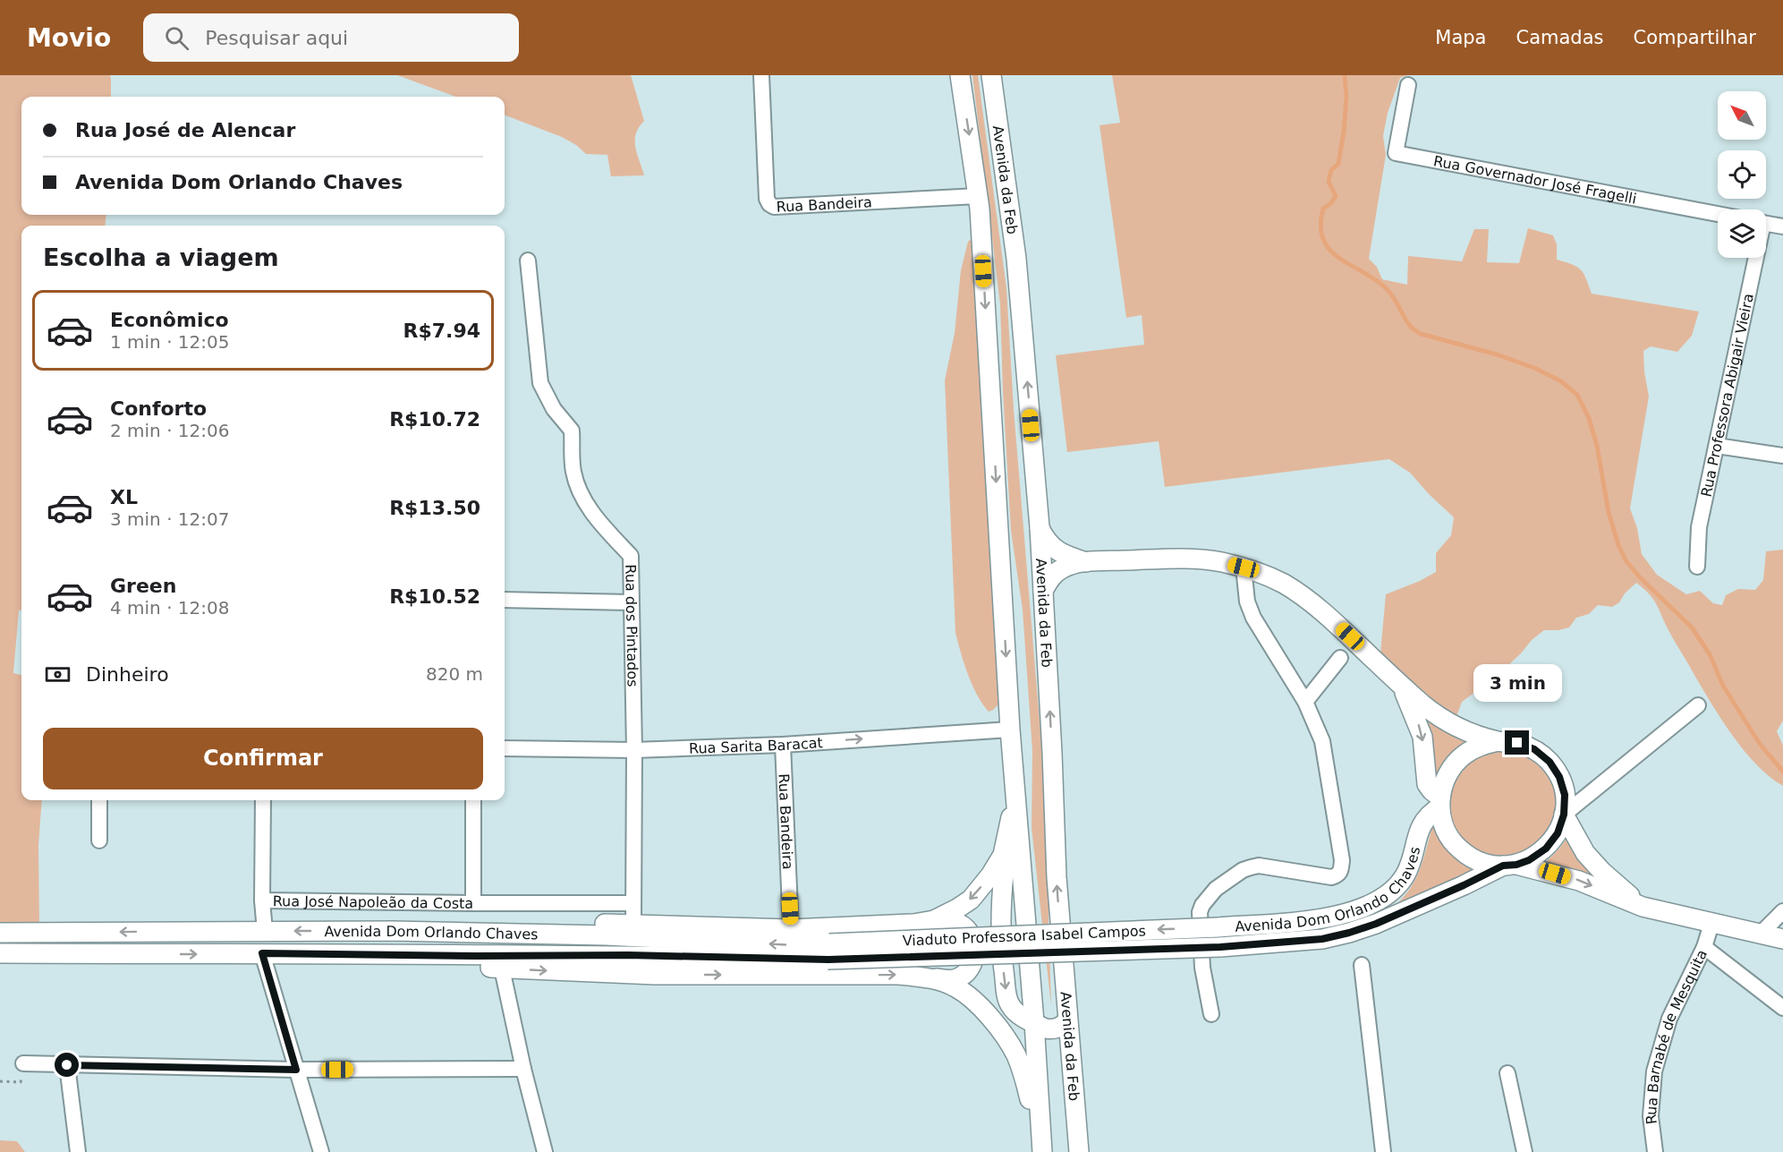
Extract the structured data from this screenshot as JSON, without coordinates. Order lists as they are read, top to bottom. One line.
{"streets":{"main road":["Avenida da Feb","Avenida Dom Orlando Chaves","Viaduto Professora Isabel Campos"],"street":["Rua Governador José Fragelli","Rua Bandeira","Rua Professora Abigair Vieira","Rua dos Pintados","Rua Sarita Baracat","Rua José Napoleão da Costa","Rua Barnabé de Mesquita"]},"crossings":[["Avenida da Feb","Rua Bandeira"],["Avenida da Feb","Rua Sarita Baracat"],["Rua Bandeira","Rua Sarita Baracat"],["Rua dos Pintados","Rua Sarita Baracat"],["Avenida Dom Orlando Chaves","Viaduto Professora Isabel Campos"],["Avenida Dom Orlando Chaves","Rua Barnabé de Mesquita"]],"one_way":["Rua Sarita Baracat"],"north":"top left","page":{"header":"Movio","search":"Pesquisar aqui","nav":["Mapa","Camadas","Compartilhar"],"banner":["Rua José de Alencar","Avenida Dom Orlando Chaves"],"heading":"Escolha a viagem","list":[{"name":"Econômico","note":"1 min · 12:05","value":"R$7.94"},{"name":"Conforto","note":"2 min · 12:06","value":"R$10.72"},{"name":"XL","note":"3 min · 12:07","value":"R$13.50"},{"name":"Green","note":"4 min · 12:08","value":"R$10.52"}],"pay":["Dinheiro","820 m"],"bubble":"3 min","buttons":"Confirmar"}}
